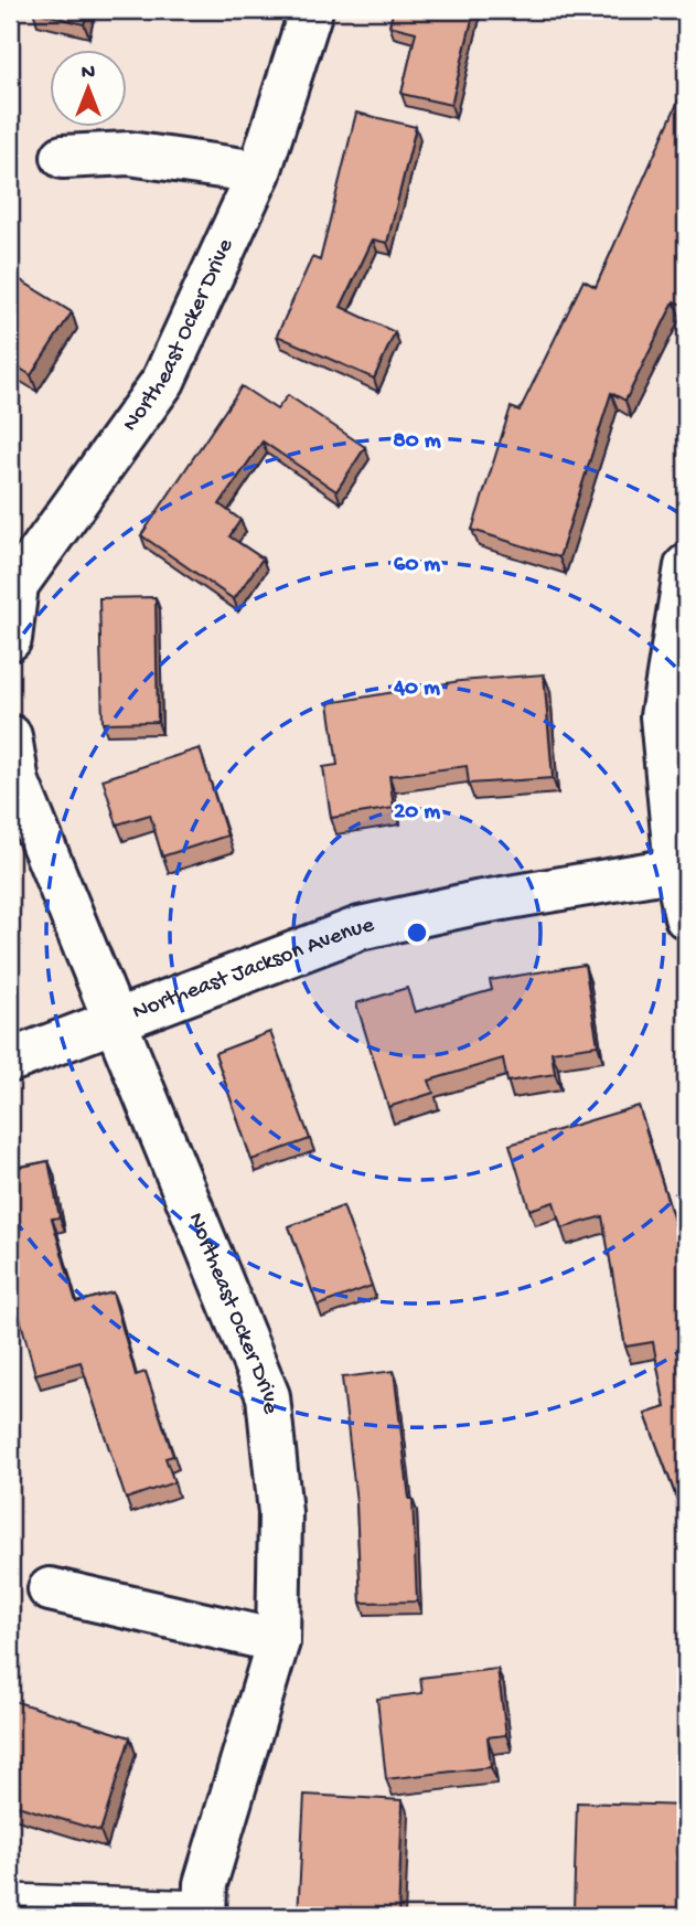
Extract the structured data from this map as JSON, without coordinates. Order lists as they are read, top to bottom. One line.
{"streets":{"street":["Northeast Ocker Drive","Northeast Jackson Avenue"]},"crossings":[["Northeast Ocker Drive","Northeast Jackson Avenue"]],"north":"top","rings":["80 m","60 m","40 m","20 m"]}
